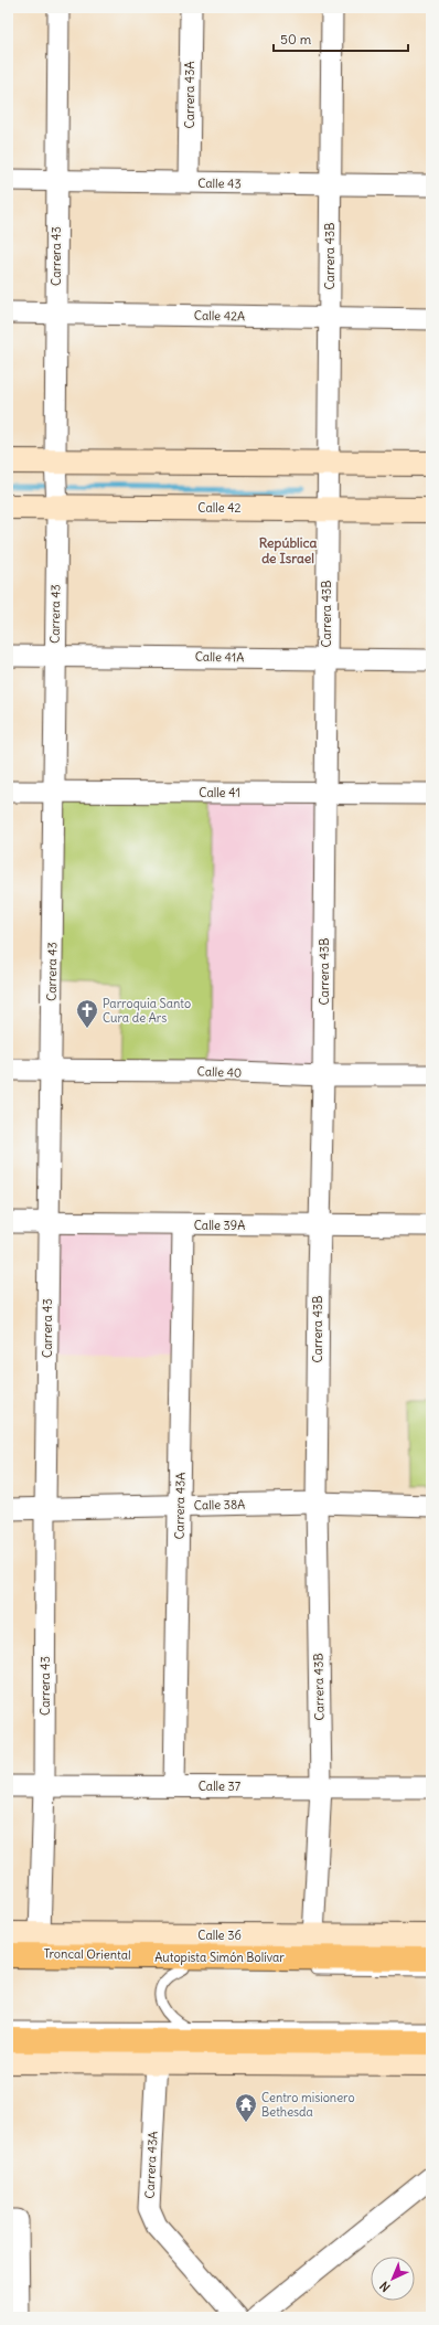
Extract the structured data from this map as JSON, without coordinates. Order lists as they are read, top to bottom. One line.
{"streets":{"highway":["Autopista Simón Bolívar"],"street":["Carrera 43A","Calle 43","Carrera 43","Carrera 43B","Calle 42A","Calle 42","Calle 41A","Calle 41","Calle 40","Calle 39A","Calle 38A","Calle 37","Calle 36"]},"crossings":[["Carrera 43A","Calle 43"],["Carrera 43A","Calle 39A"],["Carrera 43A","Calle 38A"],["Carrera 43A","Calle 37"],["Calle 43","Carrera 43"],["Calle 43","Carrera 43B"],["Carrera 43","Calle 42A"],["Carrera 43","Calle 42"],["Carrera 43","Calle 41A"],["Carrera 43","Calle 41"],["Carrera 43","Calle 40"],["Carrera 43","Calle 39A"],["Carrera 43","Calle 38A"],["Carrera 43","Calle 37"],["Carrera 43","Calle 36"],["Carrera 43B","Calle 42A"],["Carrera 43B","Calle 42"],["Carrera 43B","Calle 41A"],["Carrera 43B","Calle 41"],["Carrera 43B","Calle 40"],["Carrera 43B","Calle 39A"],["Carrera 43B","Calle 38A"],["Carrera 43B","Calle 37"],["Carrera 43B","Calle 36"]],"districts":["República de Israel"],"places":{"church":["Parroquia Santo Cura de Ars"],"temple":["Centro misionero Bethesda"]},"scale_bar":"50 m","north":"bottom left"}
